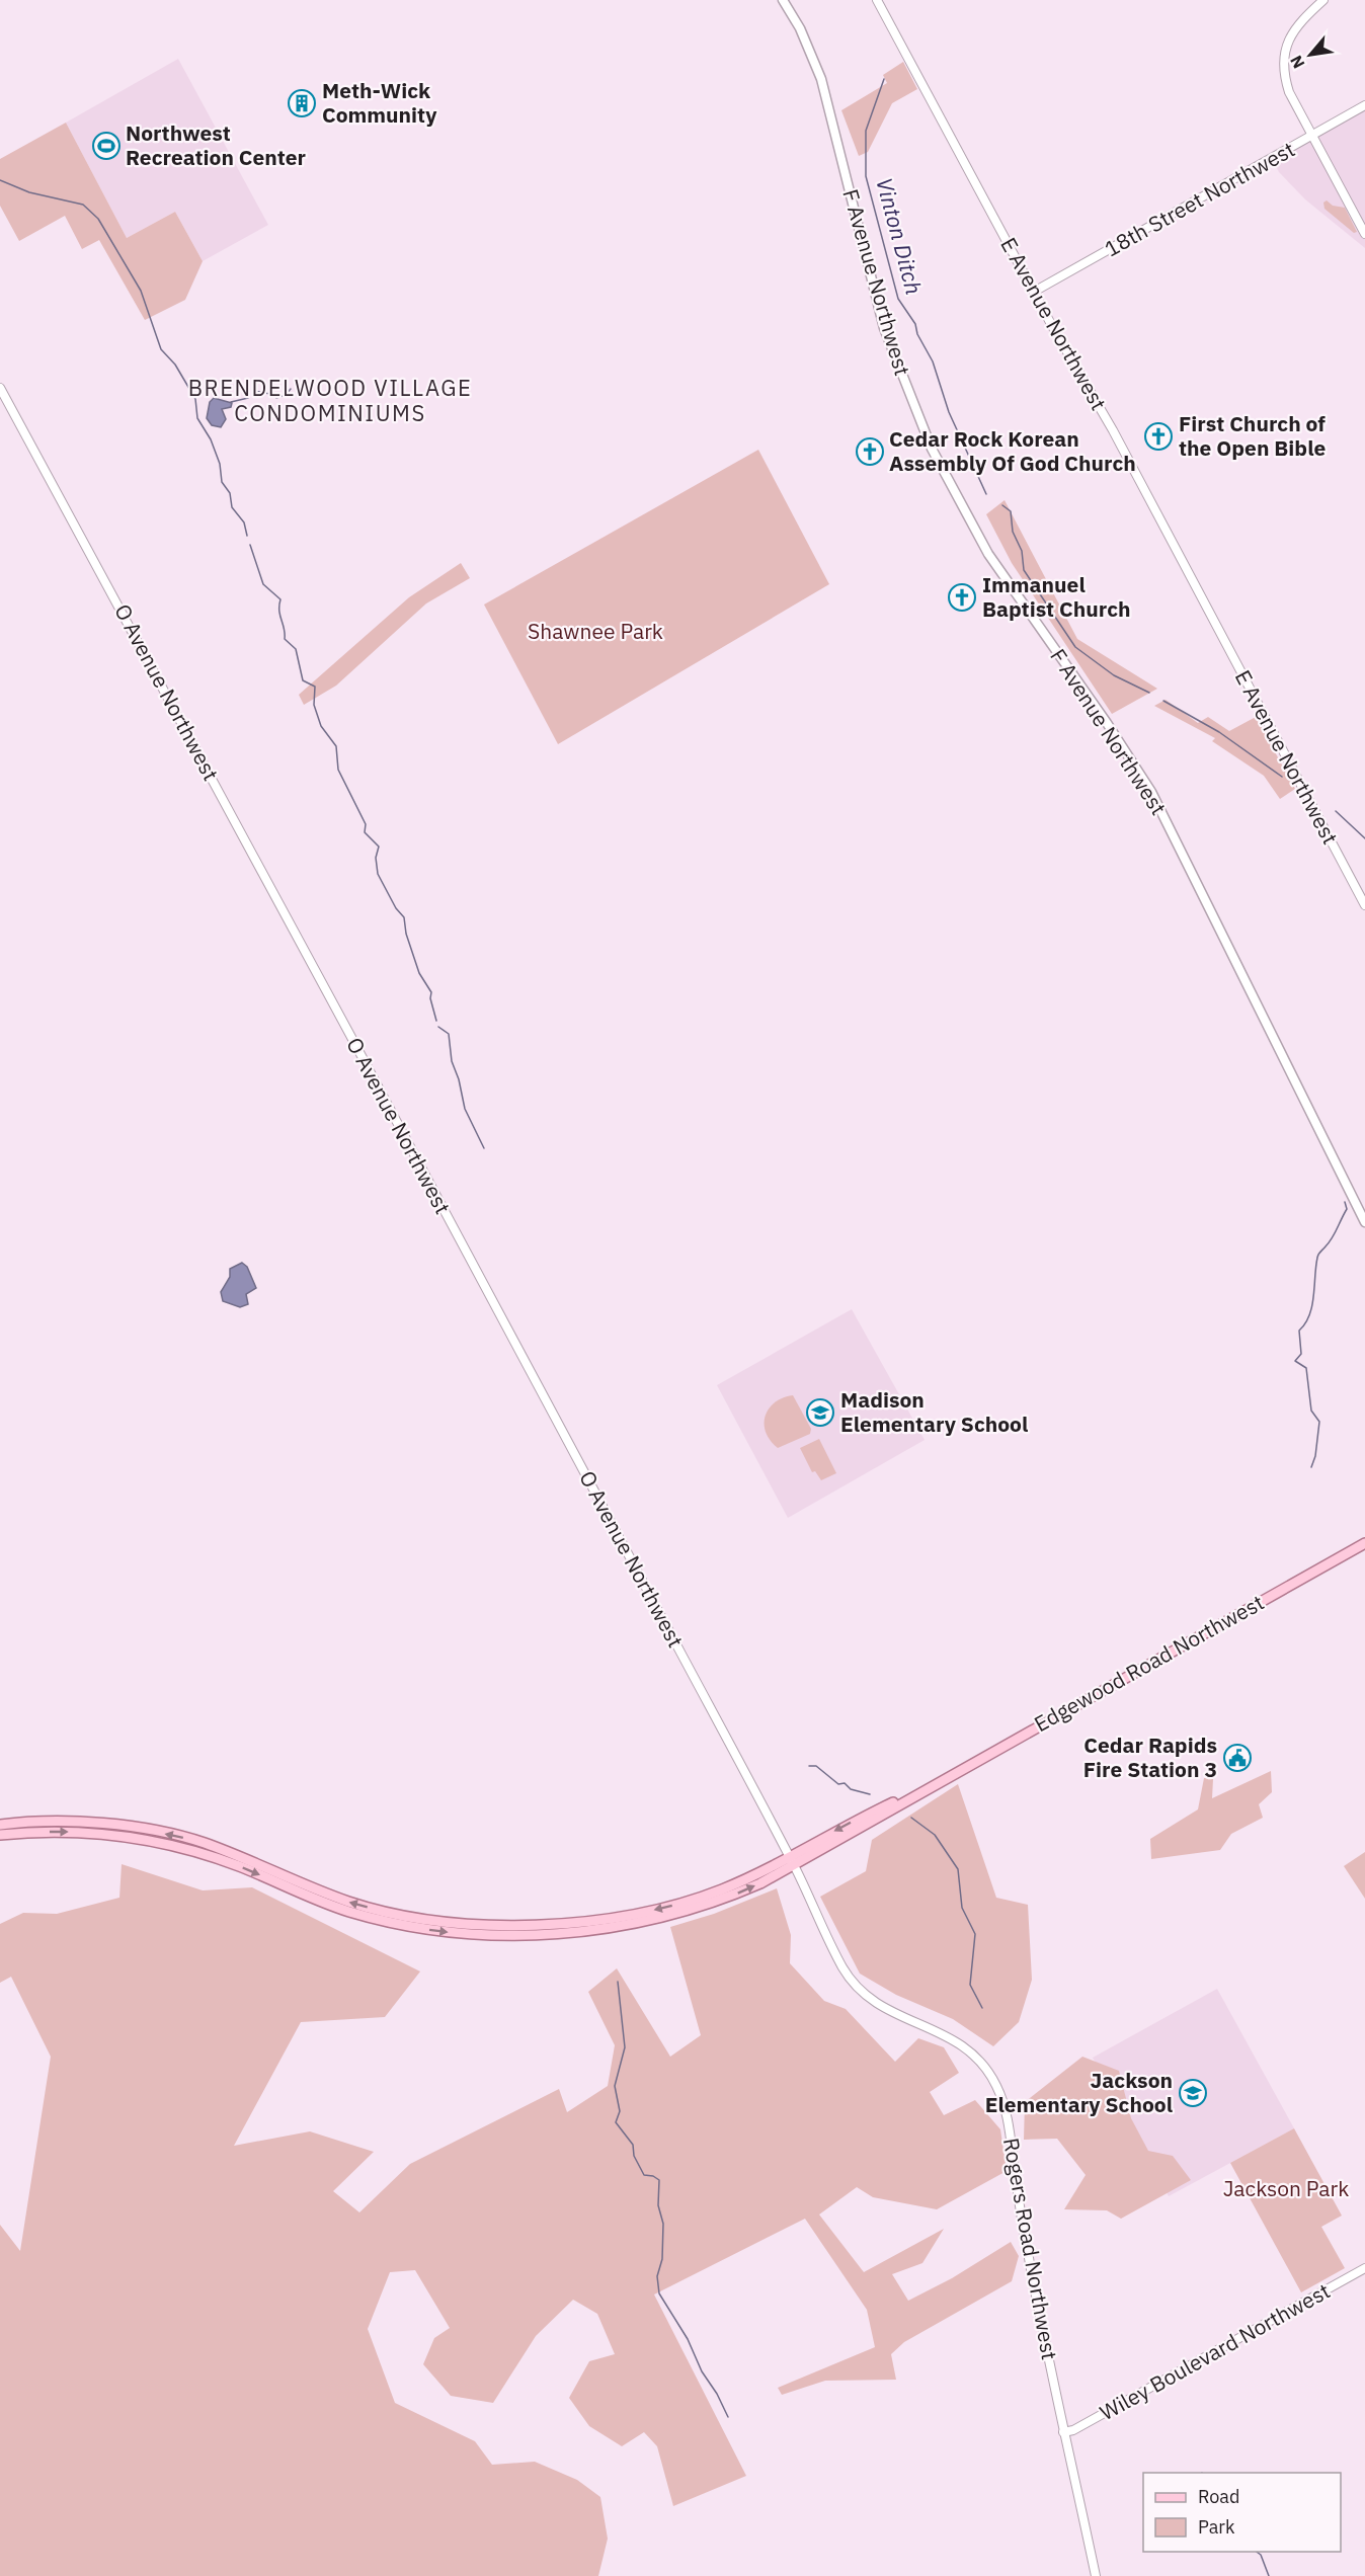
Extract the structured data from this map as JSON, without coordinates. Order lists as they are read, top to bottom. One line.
{"streets":{"main road":["F Avenue Northwest","Edgewood Road Northwest"],"street":["18th Street Northwest","E Avenue Northwest","O Avenue Northwest","Rogers Road Northwest","Wiley Boulevard Northwest"]},"crossings":[["18th Street Northwest","E Avenue Northwest"],["O Avenue Northwest","Edgewood Road Northwest"],["O Avenue Northwest","Rogers Road Northwest"],["Edgewood Road Northwest","Rogers Road Northwest"],["Rogers Road Northwest","Wiley Boulevard Northwest"]],"districts":["BRENDELWOOD VILLAGE CONDOMINIUMS"],"water":["Vinton Ditch"],"parks":["Shawnee Park","Jackson Park"],"places":{"building":["Meth-Wick Community"],"sports":["Northwest Recreation Center"],"church":["First Church of the Open Bible","Cedar Rock Korean Assembly Of God Church","Immanuel Baptist Church"],"school or university":["Madison Elementary School","Jackson Elementary School"],"public building":["Cedar Rapids Fire Station 3"]},"legend":["Road","Park"],"north":"bottom left"}
